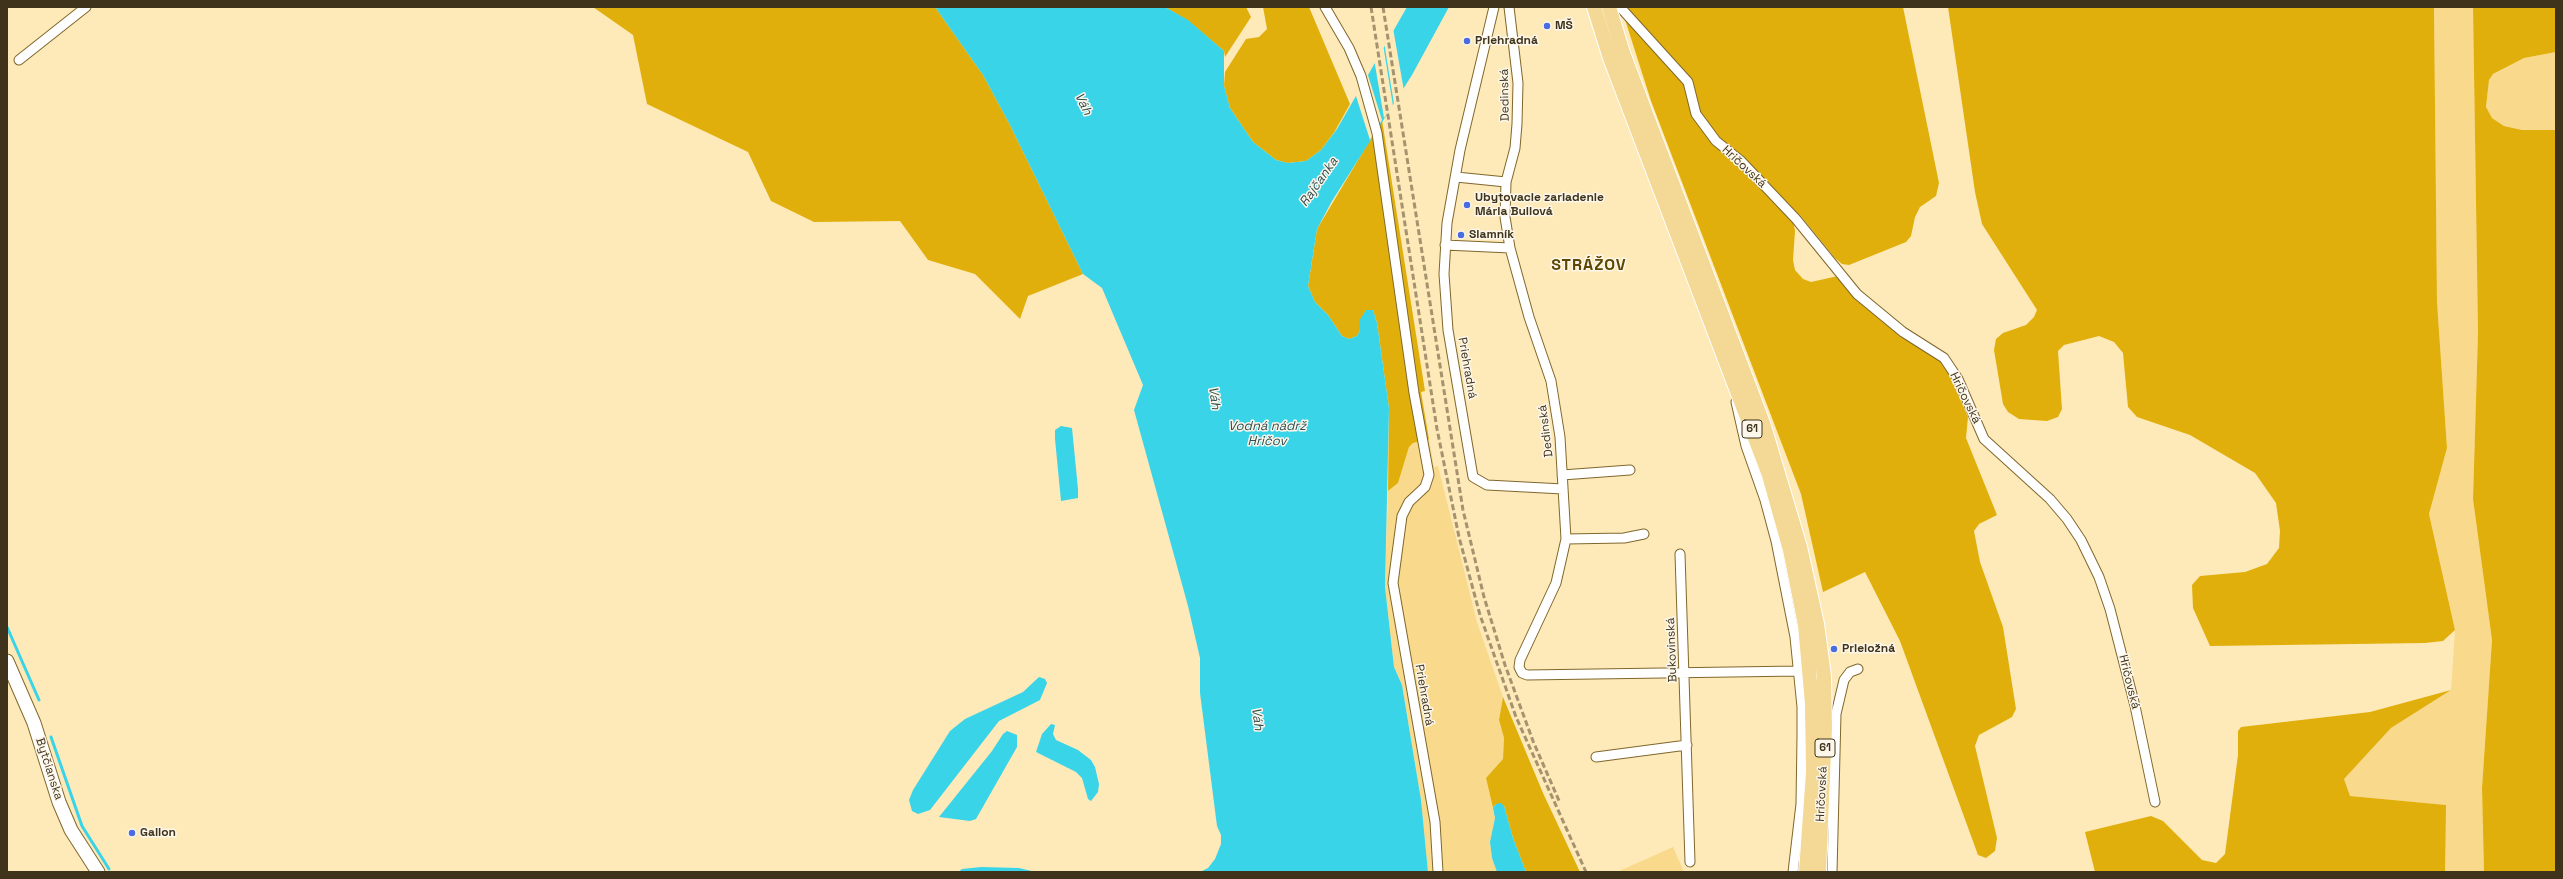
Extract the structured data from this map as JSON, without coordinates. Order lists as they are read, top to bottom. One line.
{"streets":{"main road":["Hričovská","61","Bytčianska"],"street":["Dedinská","Priehradná","Bukovinská"]},"crossings":[["Dedinská","Priehradná"],["Dedinská","Bukovinská"]],"districts":["STRÁŽOV"],"water":["Váh","Rajčanka","Vodná nádrž Hričov"],"places":["MŠ","Priehradná","Ubytovacie zariadenie Mária Bullová","Slamník","Prieložná","Gallon"]}
